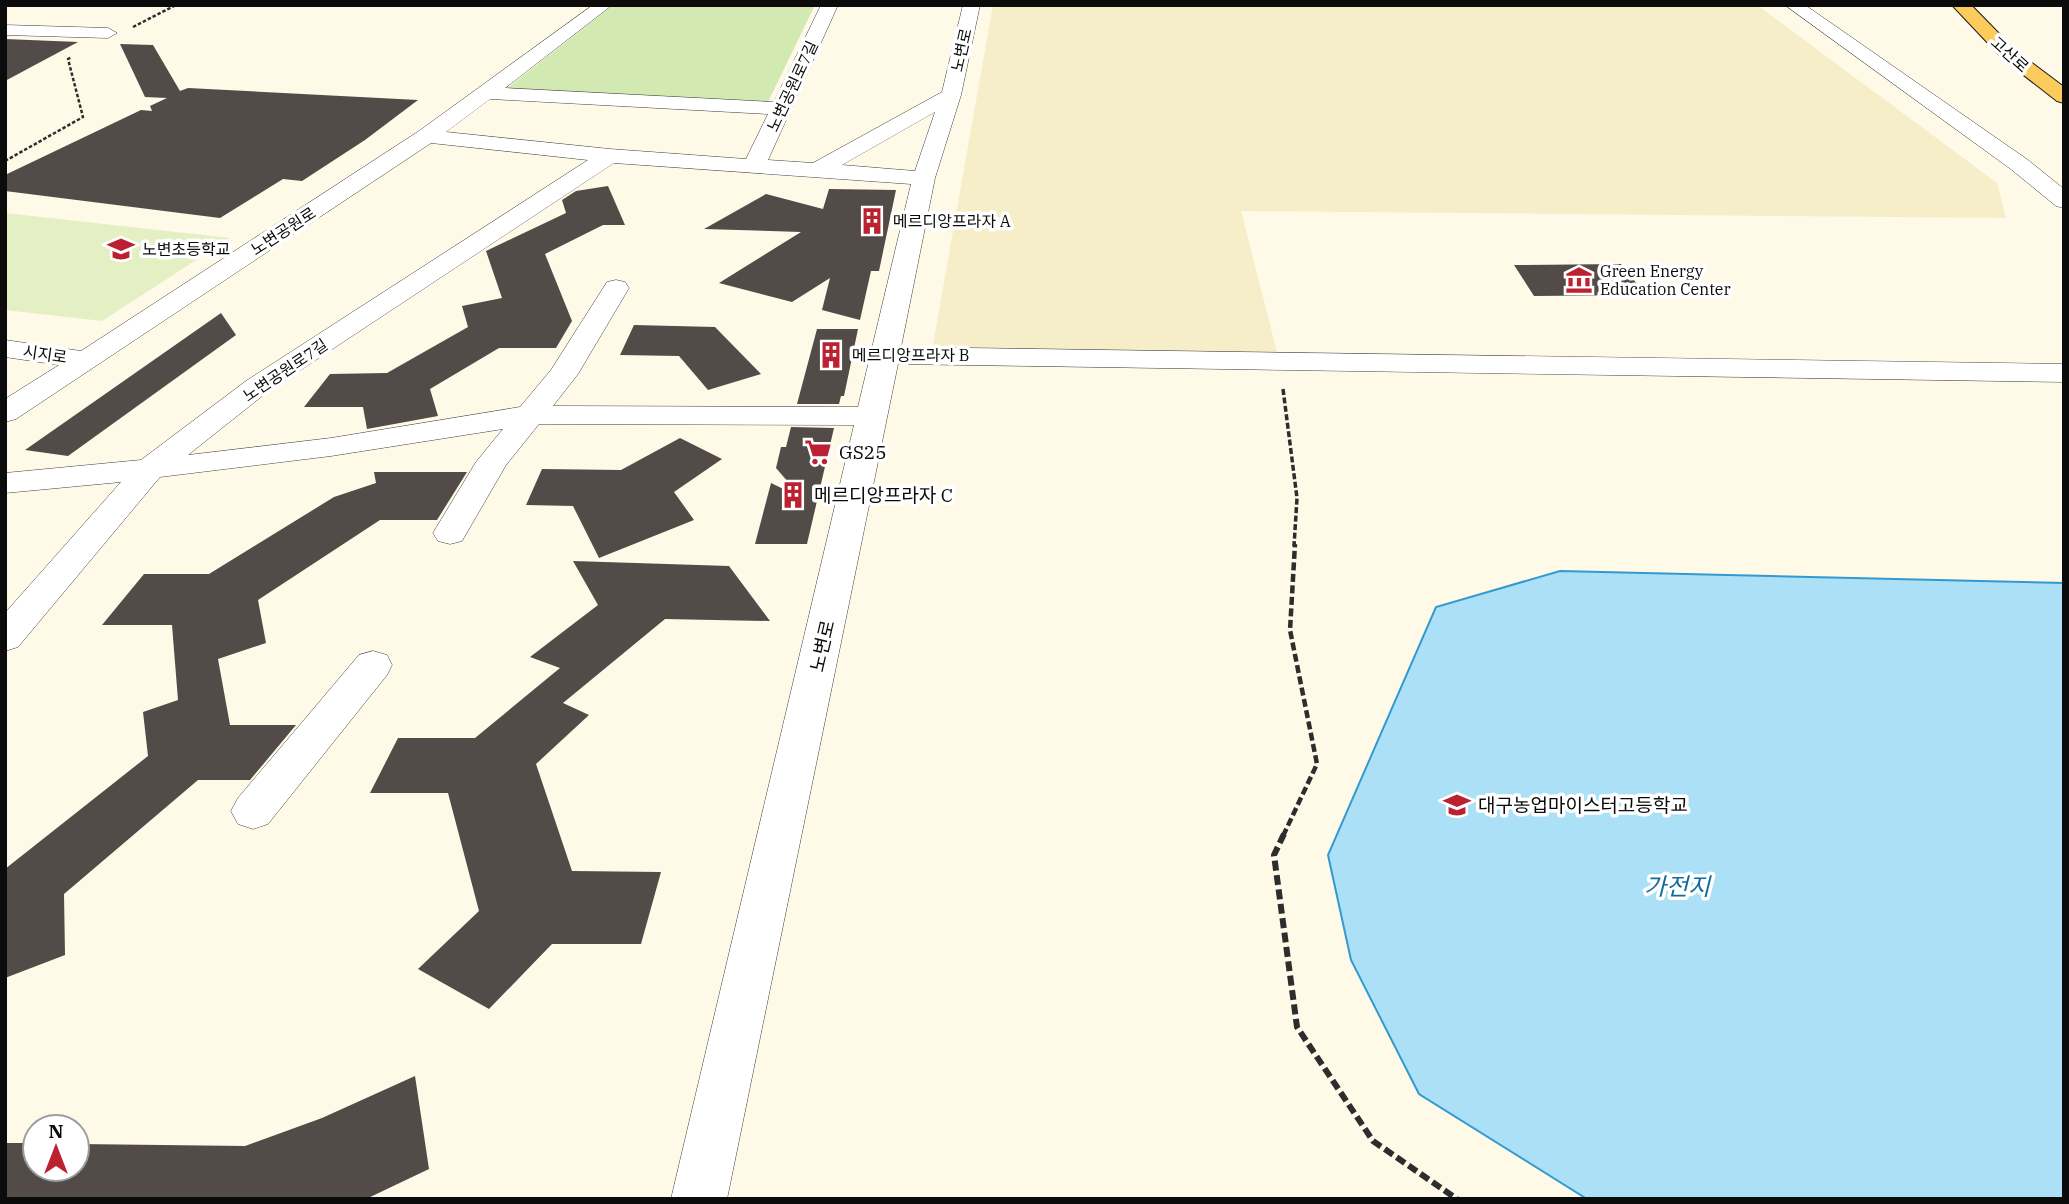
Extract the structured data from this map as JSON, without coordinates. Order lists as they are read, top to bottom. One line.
{"streets":{"main road":["고산로"],"street":["노변로","노변공원로7길","노변공원로","시지로"]},"crossings":[["노변공원로","시지로"]],"water":["가전지"],"places":{"building":["메르디앙프라자 A","메르디앙프라자 B","메르디앙프라자 C"],"school or university":["노변초등학교","대구농업마이스터고등학교"],"museum":["Green Energy Education Center"],"supermarket":["GS25"]},"north":"top"}
